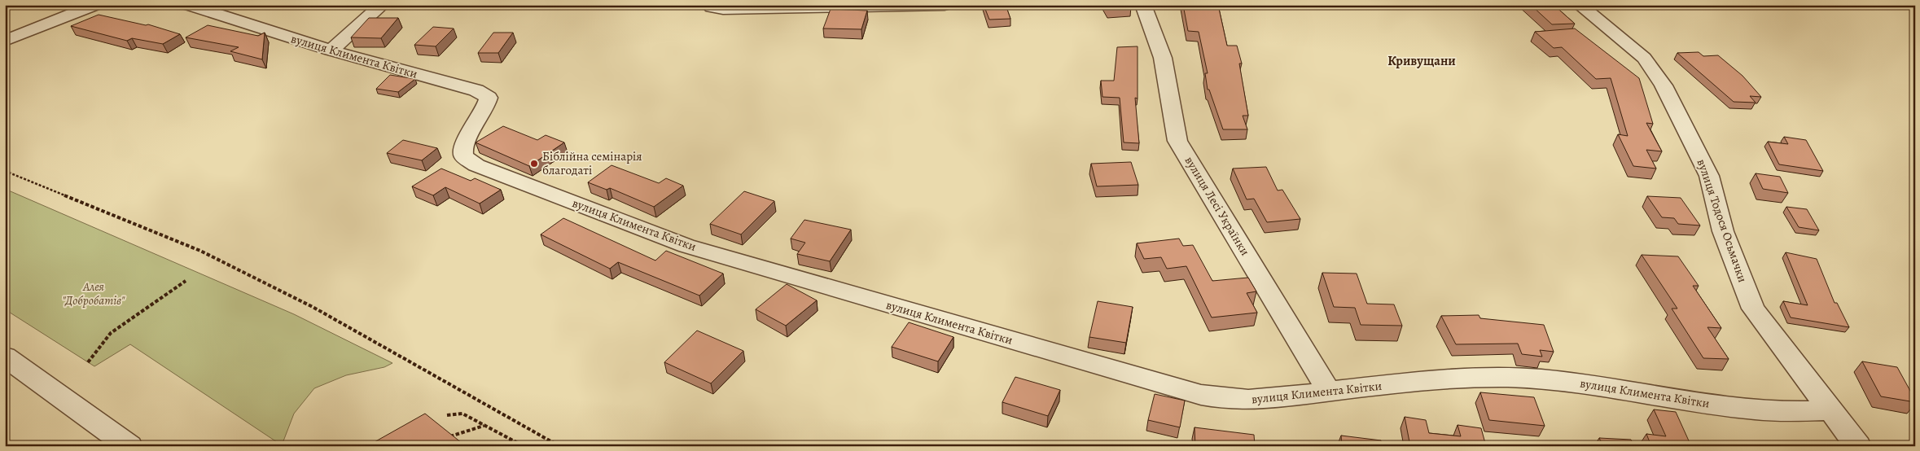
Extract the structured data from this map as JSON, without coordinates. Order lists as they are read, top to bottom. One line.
{"streets":{"street":["вулиця Климента Квітки","вулиця Лесі Українки","вулиця Тодося Осьмачки"]},"crossings":[["вулиця Климента Квітки","вулиця Лесі Українки"],["вулиця Климента Квітки","вулиця Тодося Осьмачки"]],"districts":["Кривущани"],"parks":["Алея \"Добробатів\""],"places":["Біблійна семінарія благодаті"]}
